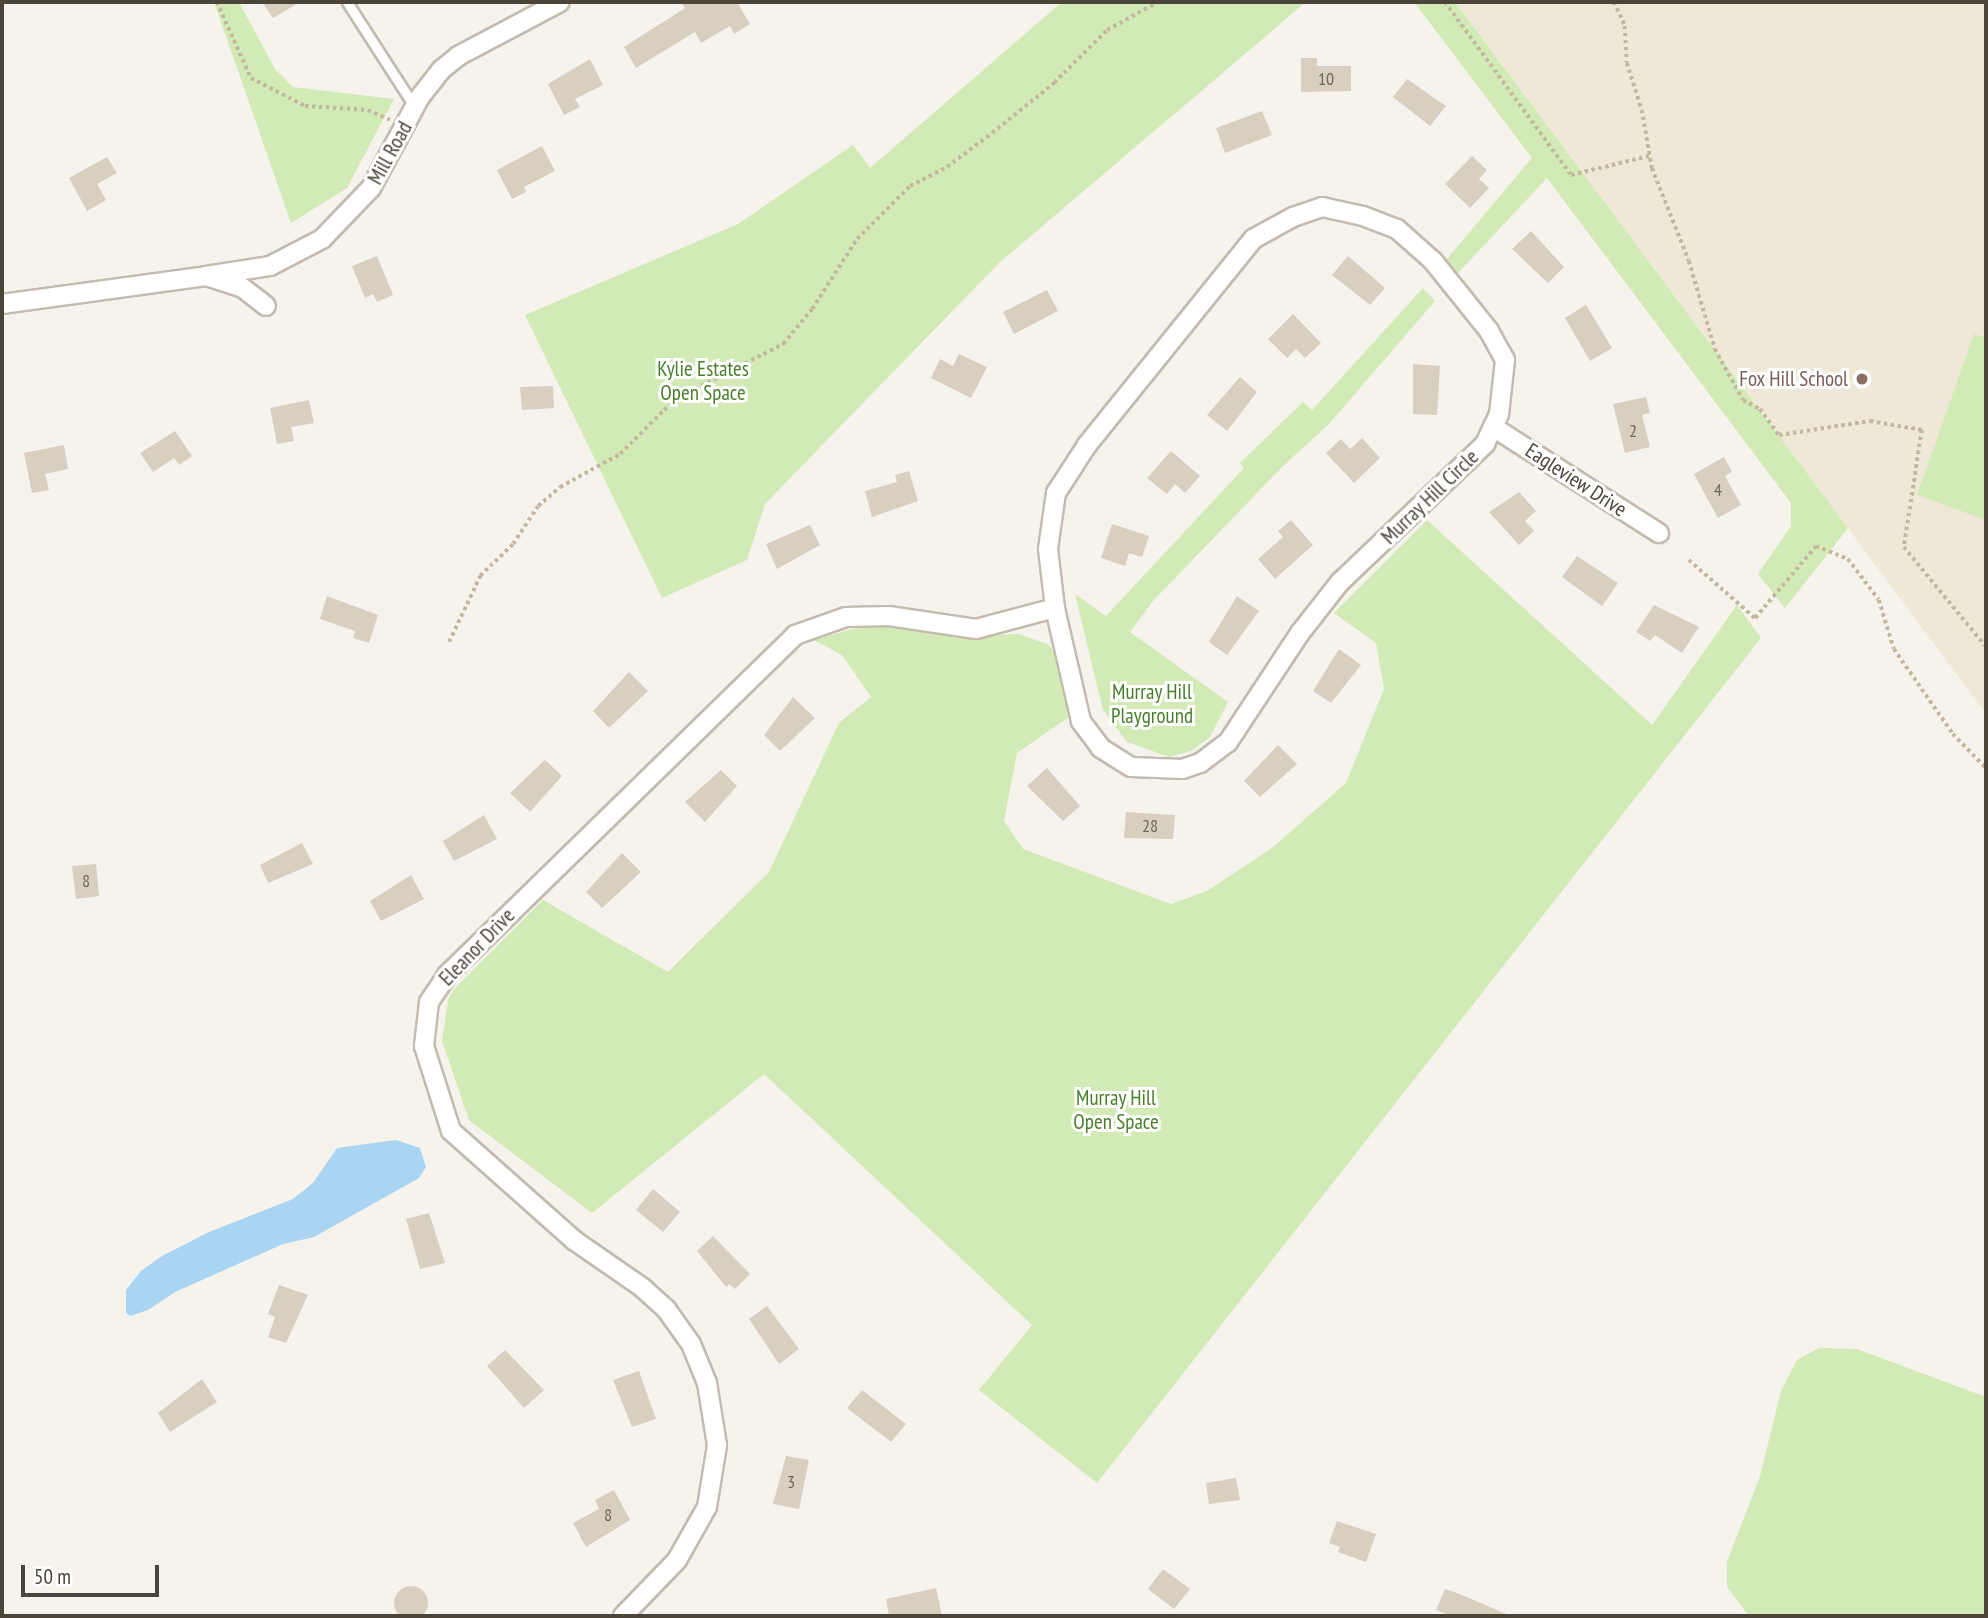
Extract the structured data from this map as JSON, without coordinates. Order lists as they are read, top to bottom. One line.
{"streets":{"street":["Mill Road","Eagleview Drive","Murray Hill Circle","Eleanor Drive"]},"crossings":[["Eagleview Drive","Murray Hill Circle"],["Murray Hill Circle","Eleanor Drive"]],"parks":["Kylie Estates Open Space","Murray Hill Playground","Murray Hill Open Space"],"places":["Fox Hill School"],"house_numbers":["10","2","4","28","8","3","8"],"scale_bar":"50 m"}
